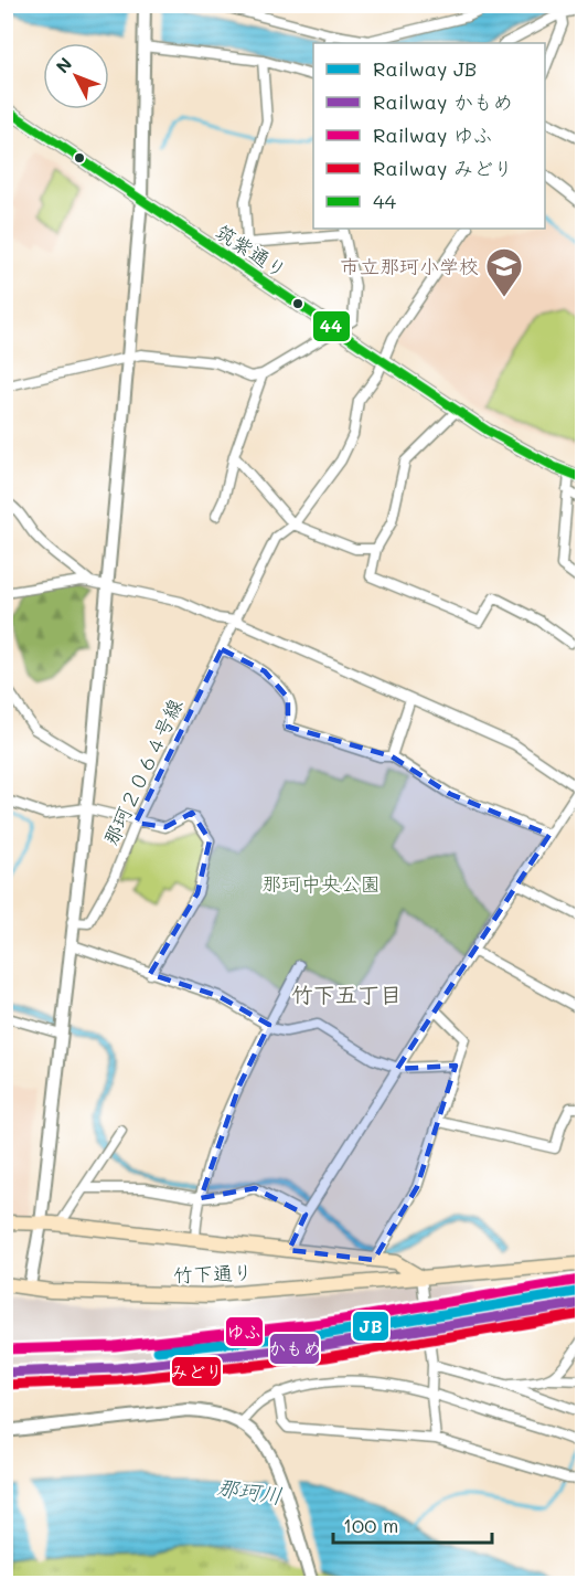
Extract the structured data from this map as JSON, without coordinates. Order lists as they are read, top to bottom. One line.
{"streets":{"main road":["竹下通り"],"street":["筑紫通り","那珂２０６４号線"]},"crossings":[["筑紫通り","那珂２０６４号線"]],"districts":["竹下五丁目"],"water":["那珂川"],"parks":["那珂中央公園"],"places":{"school or university":["市立那珂小学校"]},"lines":["transit line 44","rail line ゆふ","rail line JB","rail line かもめ","rail line みどり"],"legend":["Railway JB","Railway かもめ","Railway ゆふ","Railway みどり","44"],"scale_bar":"100 m","north":"top left"}
